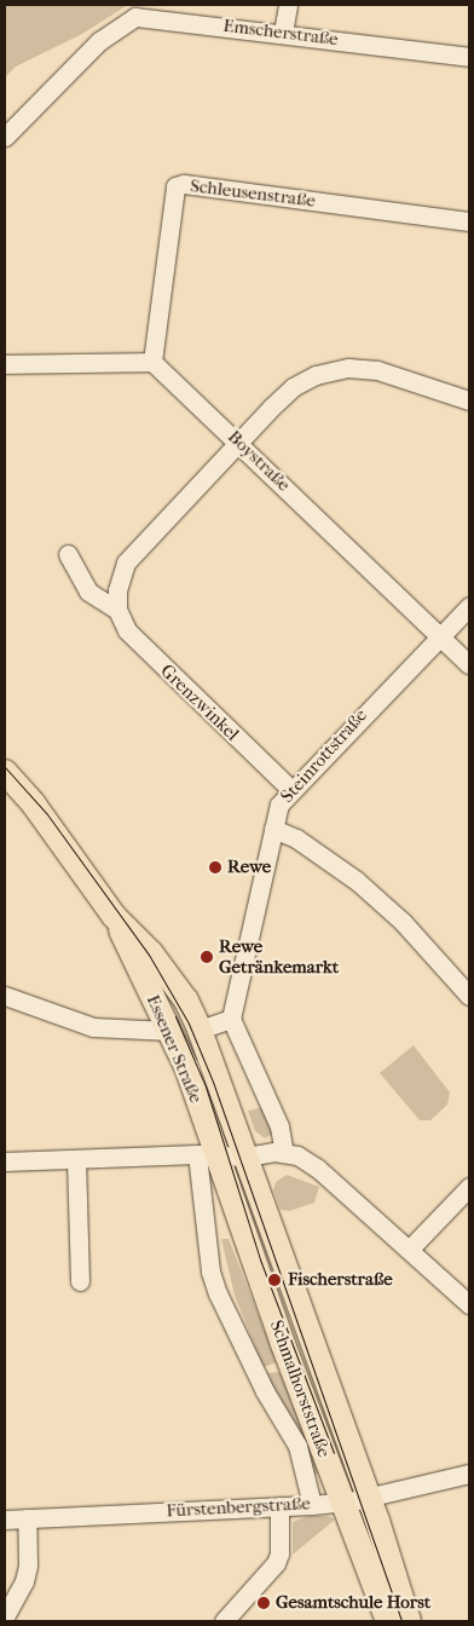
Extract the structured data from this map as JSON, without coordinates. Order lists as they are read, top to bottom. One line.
{"streets":{"main road":["Essener Straße","Schmalhorststraße"],"street":["Emscherstraße","Schleusenstraße","Boystraße","Grenzwinkel","Steinrottstraße","Fürstenbergstraße"]},"crossings":[["Schleusenstraße","Boystraße"],["Boystraße","Steinrottstraße"],["Grenzwinkel","Steinrottstraße"],["Essener Straße","Schmalhorststraße"],["Schmalhorststraße","Fürstenbergstraße"]],"places":["Rewe","Rewe Getränkemarkt","Fischerstraße","Gesamtschule Horst"]}
